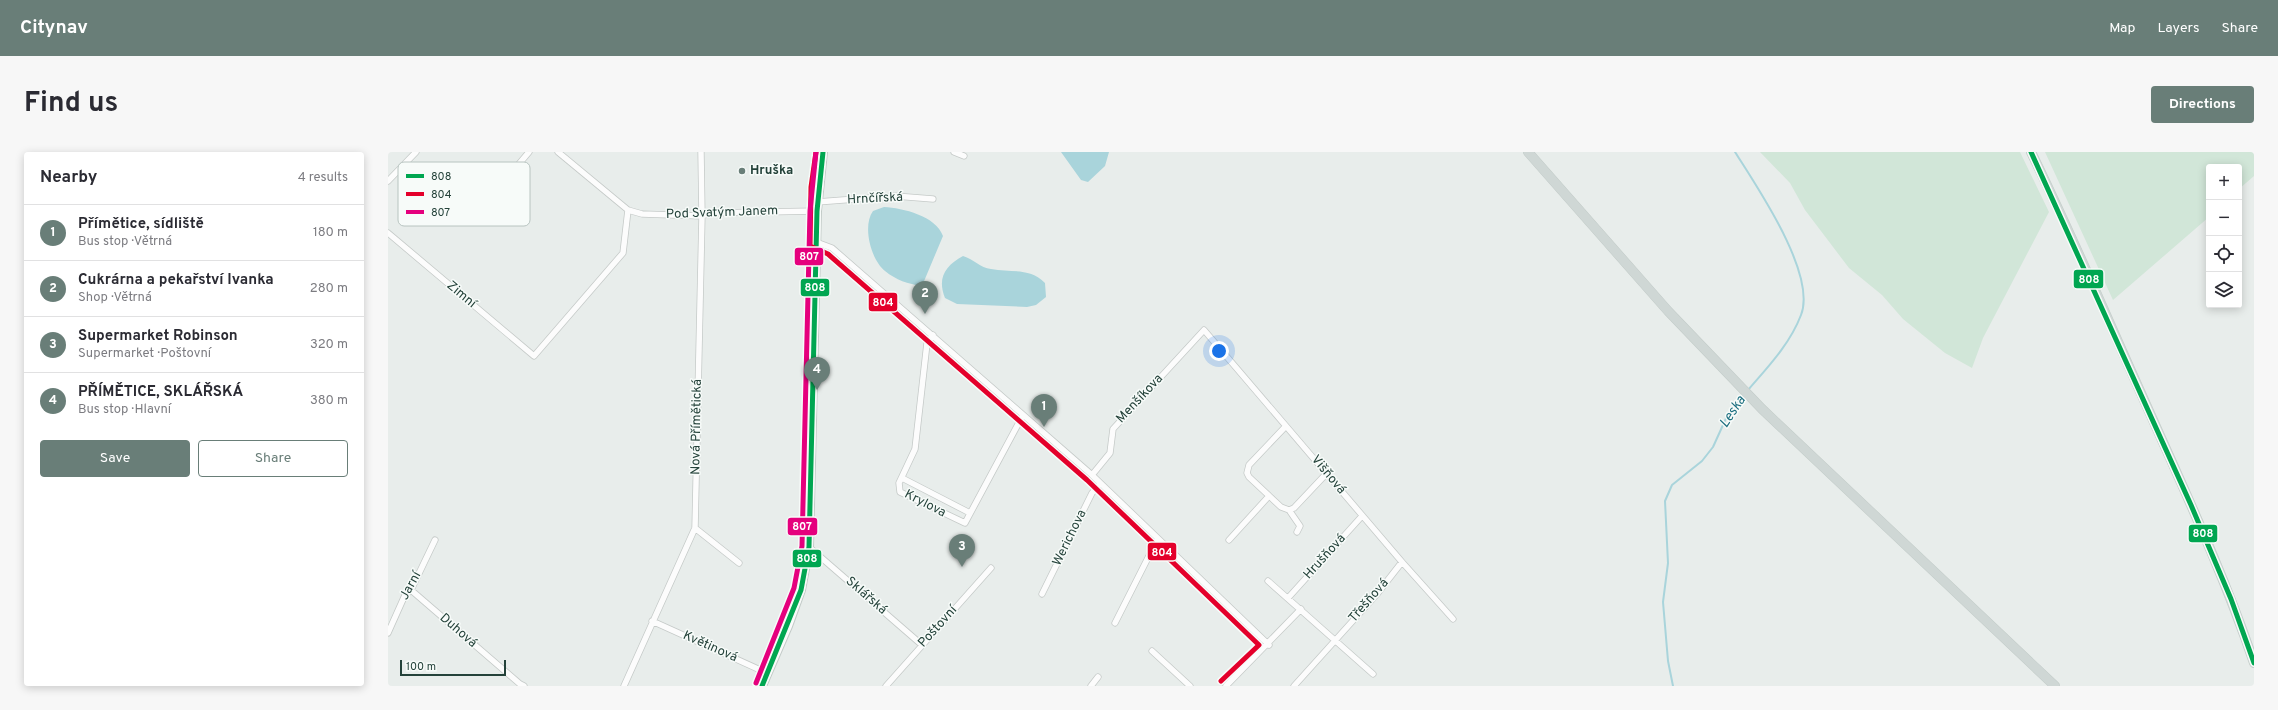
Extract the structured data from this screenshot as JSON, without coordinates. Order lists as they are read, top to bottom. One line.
{"streets":{"street":["Hrnčířská","Pod Svatým Janem","Zimní","Menšíkova","Nová Přímětická","Višňová","Krylova","Werichova","Hrušňová","Jarní","Sklářská","Třešňová","Poštovní","Duhová","Květinová"]},"crossings":[["Hrnčířská","Pod Svatým Janem"],["Pod Svatým Janem","Zimní"],["Pod Svatým Janem","Nová Přímětická"],["Menšíkova","Višňová"],["Nová Přímětická","Květinová"],["Višňová","Hrušňová"],["Višňová","Třešňová"],["Jarní","Duhová"],["Sklářská","Poštovní"]],"water":["Leska"],"places":["Hruška"],"lines":["transit line 808","transit line 804","transit line 807"],"legend":["808","804","807"],"scale_bar":"100 m","page":{"header":"Citynav","nav":["Map","Layers","Share"],"title":"Find us","buttons":["Directions",["Save","Share"]],"heading":["Nearby","4 results"],"map_buttons":["+","−"],"list":[{"mark":"1","name":"Přímětice, sídliště","note":"Bus stop · Větrná","value":"180 m"},{"mark":"2","name":"Cukrárna a pekařství Ivanka","note":"Shop · Větrná","value":"280 m"},{"mark":"3","name":"Supermarket Robinson","note":"Supermarket · Poštovní","value":"320 m"},{"mark":"4","name":"PŘÍMĚTICE, SKLÁŘSKÁ","note":"Bus stop · Hlavní","value":"380 m"}],"pins":["2","4","1","3"],"scale":"100 m"}}
